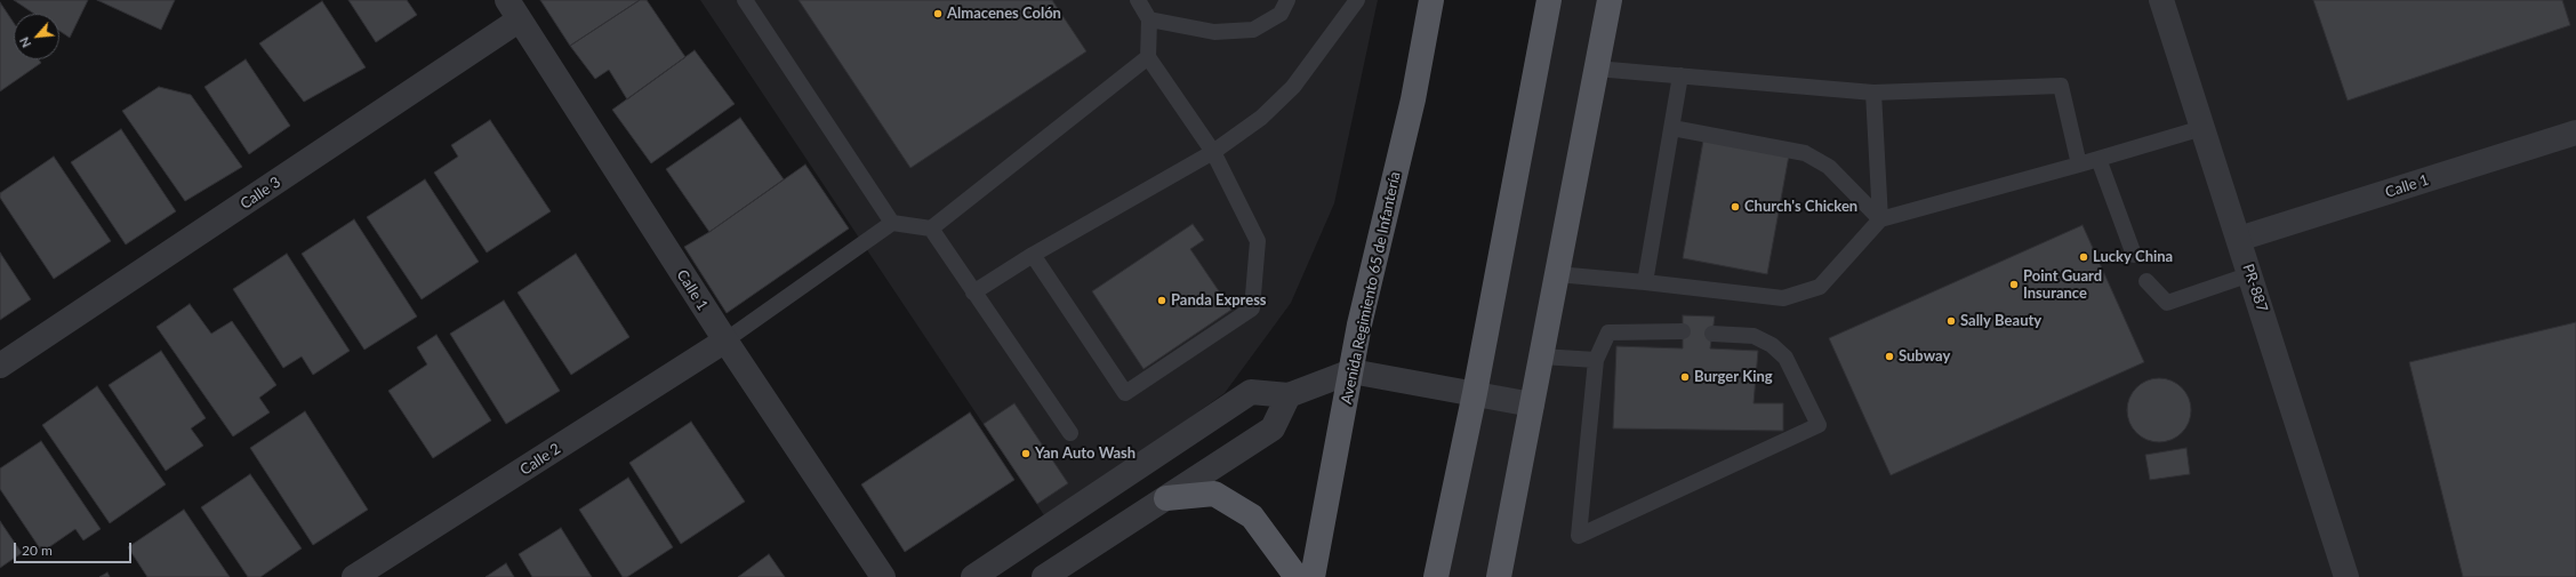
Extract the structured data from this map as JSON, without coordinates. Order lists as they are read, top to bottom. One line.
{"streets":{"main road":["Avenida Regimiento 65 de Infantería"],"street":["Calle 1","Calle 3","PR-887","Calle 2"]},"crossings":[["Calle 1","Calle 3"],["Calle 1","PR-887"],["Calle 1","Calle 2"]],"places":["Almacenes Colón","Church's Chicken","Lucky China","Point Guard Insurance","Panda Express","Sally Beauty","Subway","Burger King","Yan Auto Wash"],"scale_bar":"20 m","north":"bottom left"}
